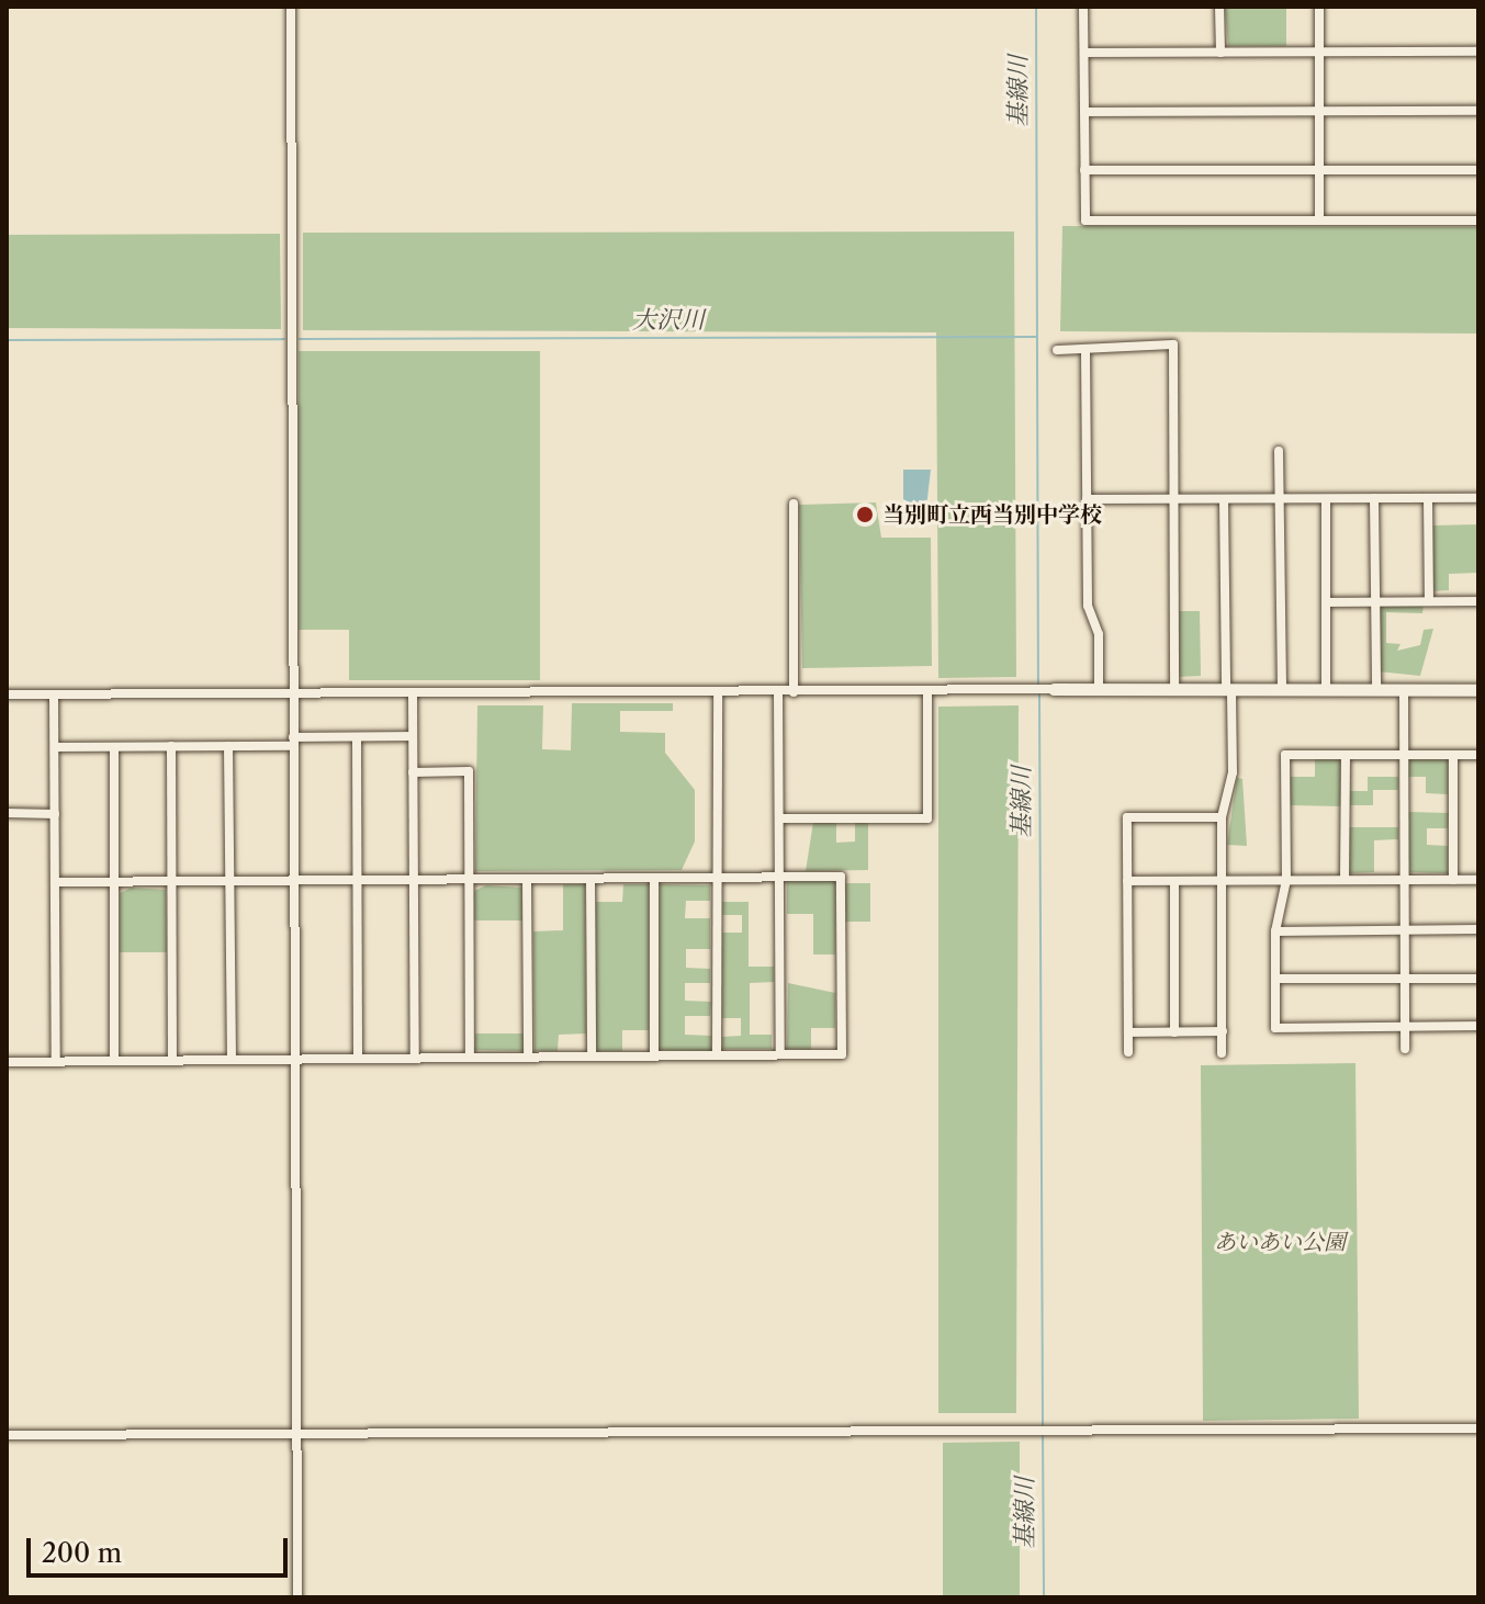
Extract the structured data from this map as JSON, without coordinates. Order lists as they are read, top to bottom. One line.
{"water":["基線川","大沢川"],"parks":["あいあい公園"],"places":["当別町立西当別中学校"],"scale_bar":"200 m"}
